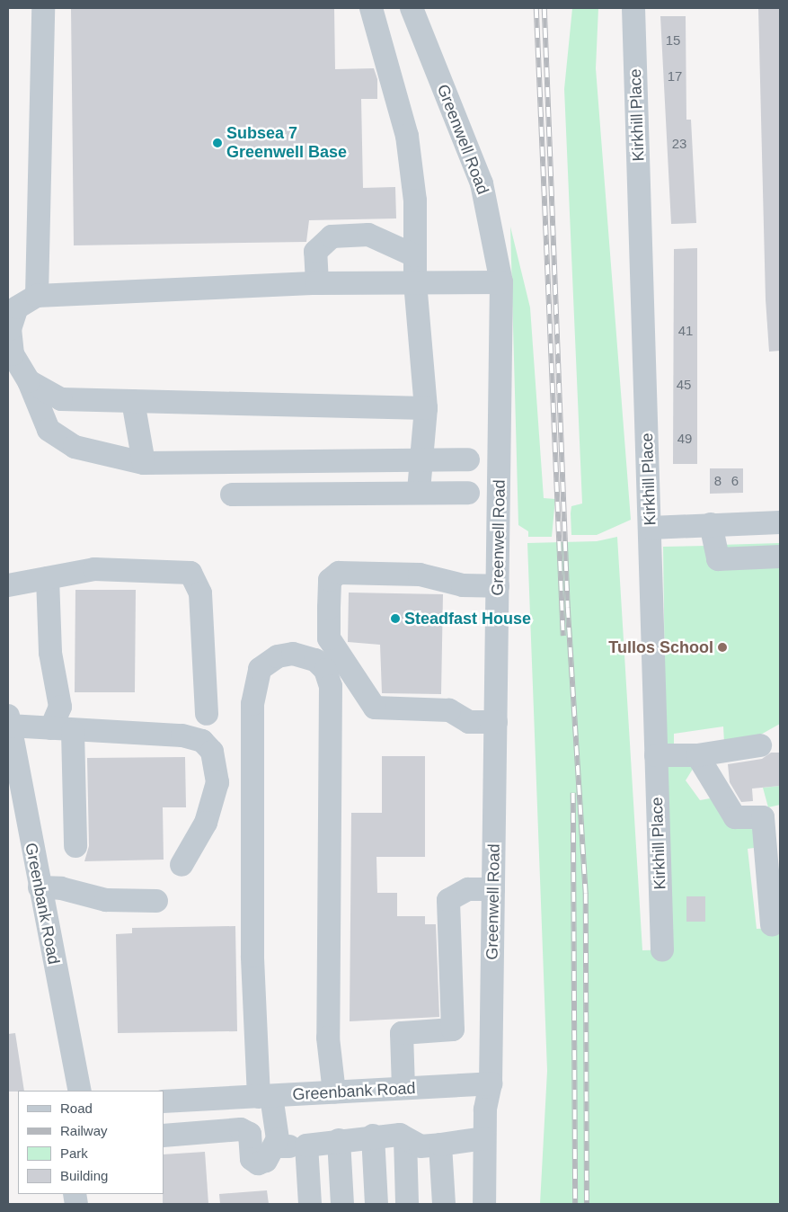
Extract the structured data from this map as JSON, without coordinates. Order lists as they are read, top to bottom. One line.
{"streets":{"street":["Kirkhill Place","Greenwell Road","Greenbank Road"]},"crossings":[["Greenwell Road","Greenbank Road"]],"places":["Subsea 7 Greenwell Base","Steadfast House","Tullos School"],"house_numbers":["15","17","23","41","45","49","8","6"],"legend":["Road","Railway","Park","Building"]}
